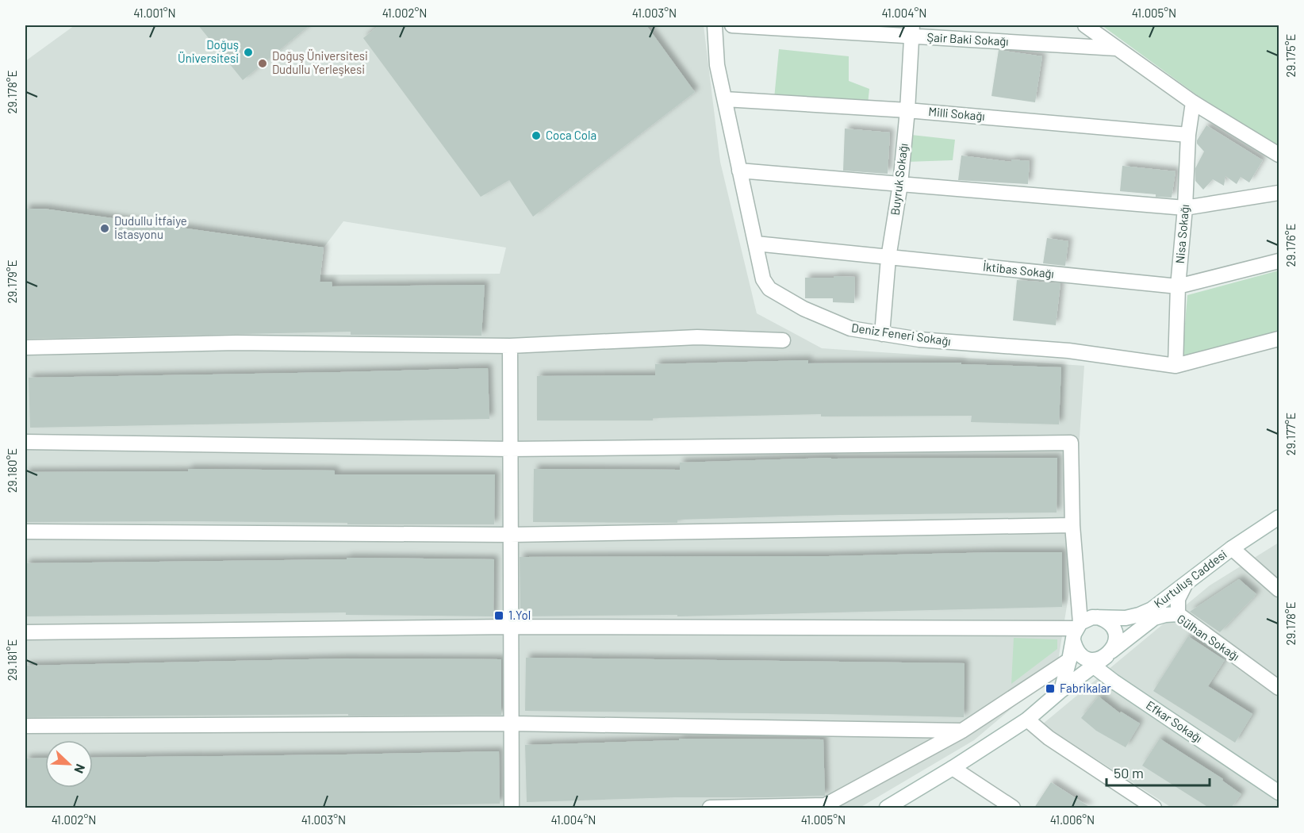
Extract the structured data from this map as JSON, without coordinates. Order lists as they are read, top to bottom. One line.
{"streets":{"street":["Şair Baki Sokağı","Milli Sokağı","Buyruk Sokağı","Nisa Sokağı","İktibas Sokağı","Deniz Feneri Sokağı","Kurtuluş Caddesi","Gülhan Sokağı","Efkar Sokağı"]},"crossings":[["Şair Baki Sokağı","Buyruk Sokağı"],["Milli Sokağı","Buyruk Sokağı"],["Milli Sokağı","Nisa Sokağı"],["Milli Sokağı","Deniz Feneri Sokağı"],["Buyruk Sokağı","İktibas Sokağı"],["Buyruk Sokağı","Deniz Feneri Sokağı"],["Nisa Sokağı","İktibas Sokağı"],["Nisa Sokağı","Deniz Feneri Sokağı"],["İktibas Sokağı","Deniz Feneri Sokağı"],["Kurtuluş Caddesi","Gülhan Sokağı"]],"places":{"other":["Doğuş Üniversitesi","Doğuş Üniversitesi Dudullu Yerleşkesi","Coca Cola","Dudullu İtfaiye İstasyonu"],"transit":["1.Yol","Fabrikalar"]},"scale_bar":"50 m","north":"bottom right","coordinates":["41.001°N","41.002°N","41.003°N","41.004°N","41.005°N","29.175°E","29.178°E","29.176°E","29.179°E","29.177°E","29.180°E","29.181°E","41.006°N"]}
